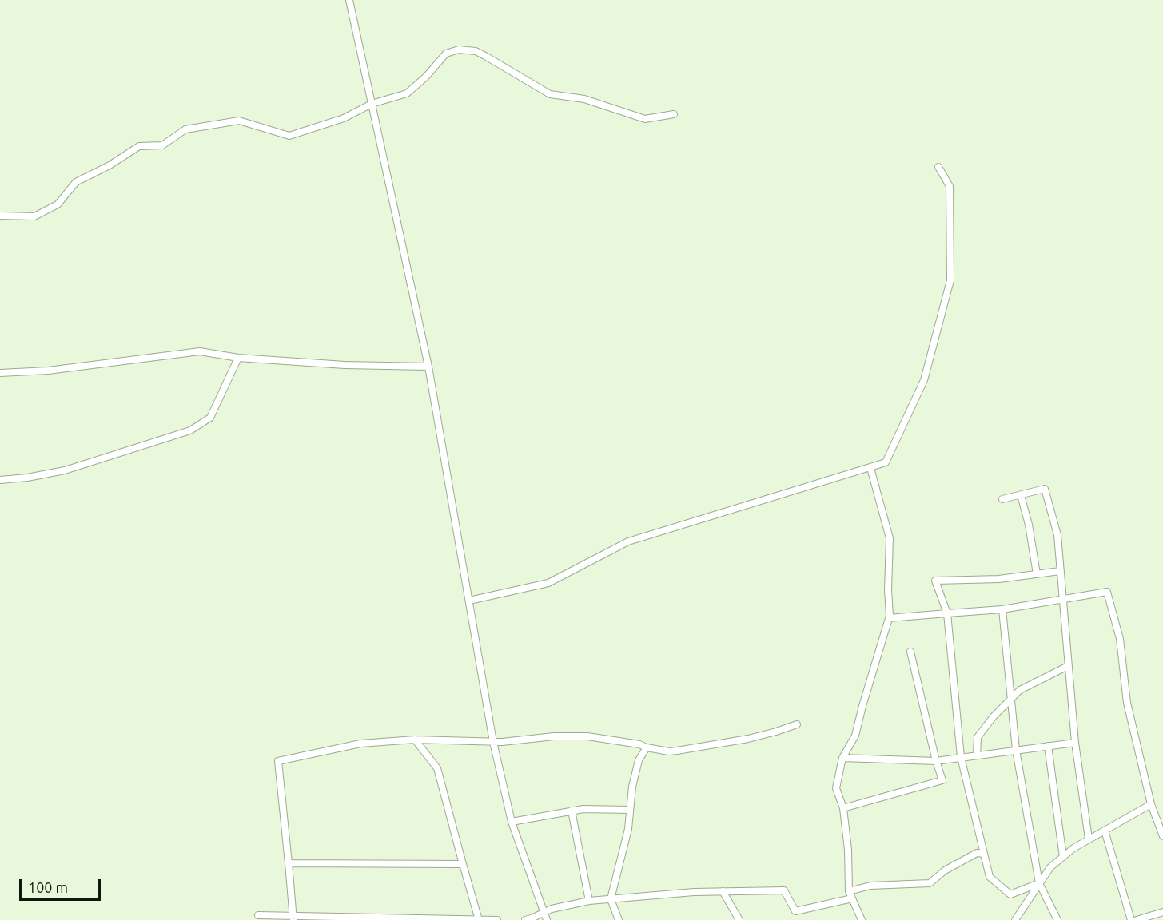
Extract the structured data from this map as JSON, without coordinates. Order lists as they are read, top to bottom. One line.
{"scale_bar":"100 m"}
